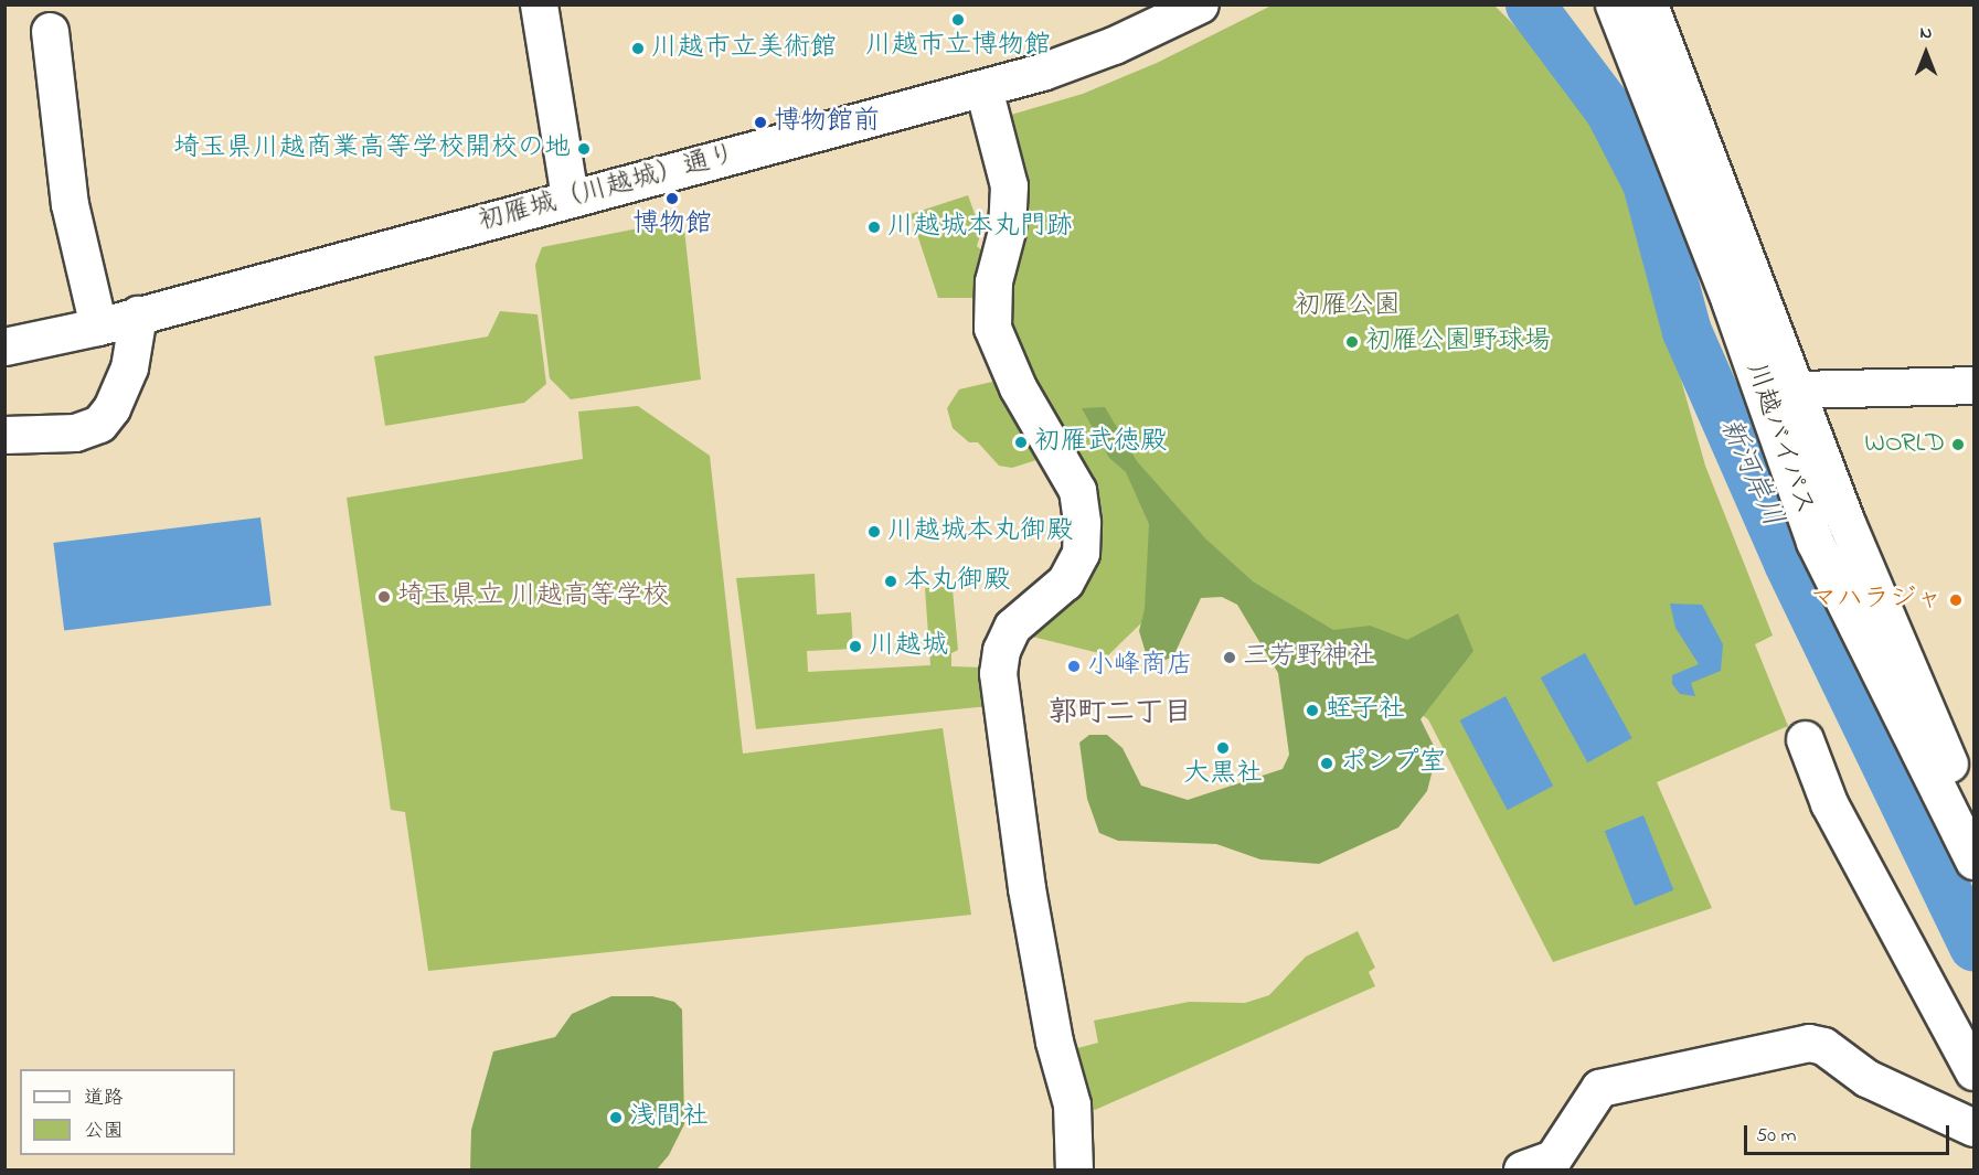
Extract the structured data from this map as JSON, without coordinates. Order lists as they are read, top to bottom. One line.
{"streets":{"main road":["初雁城（川越城）通り","川越バイパス"]},"districts":["郭町二丁目"],"water":["新河岸川"],"parks":["初雁公園"],"places":["川越市立博物館","川越市立美術館","博物館前","埼玉県川越商業高等学校開校の地","博物館","川越城本丸門跡","初雁公園野球場","初雁武徳殿","WORLD","川越城本丸御殿","本丸御殿","埼玉県立 川越高等学校","マハラジャ","川越城","三芳野神社","小峰商店","蛭子社","大黒社","ポンプ室","浅間社"],"legend":["道路","公園"],"scale_bar":"50 m","north":"top"}
